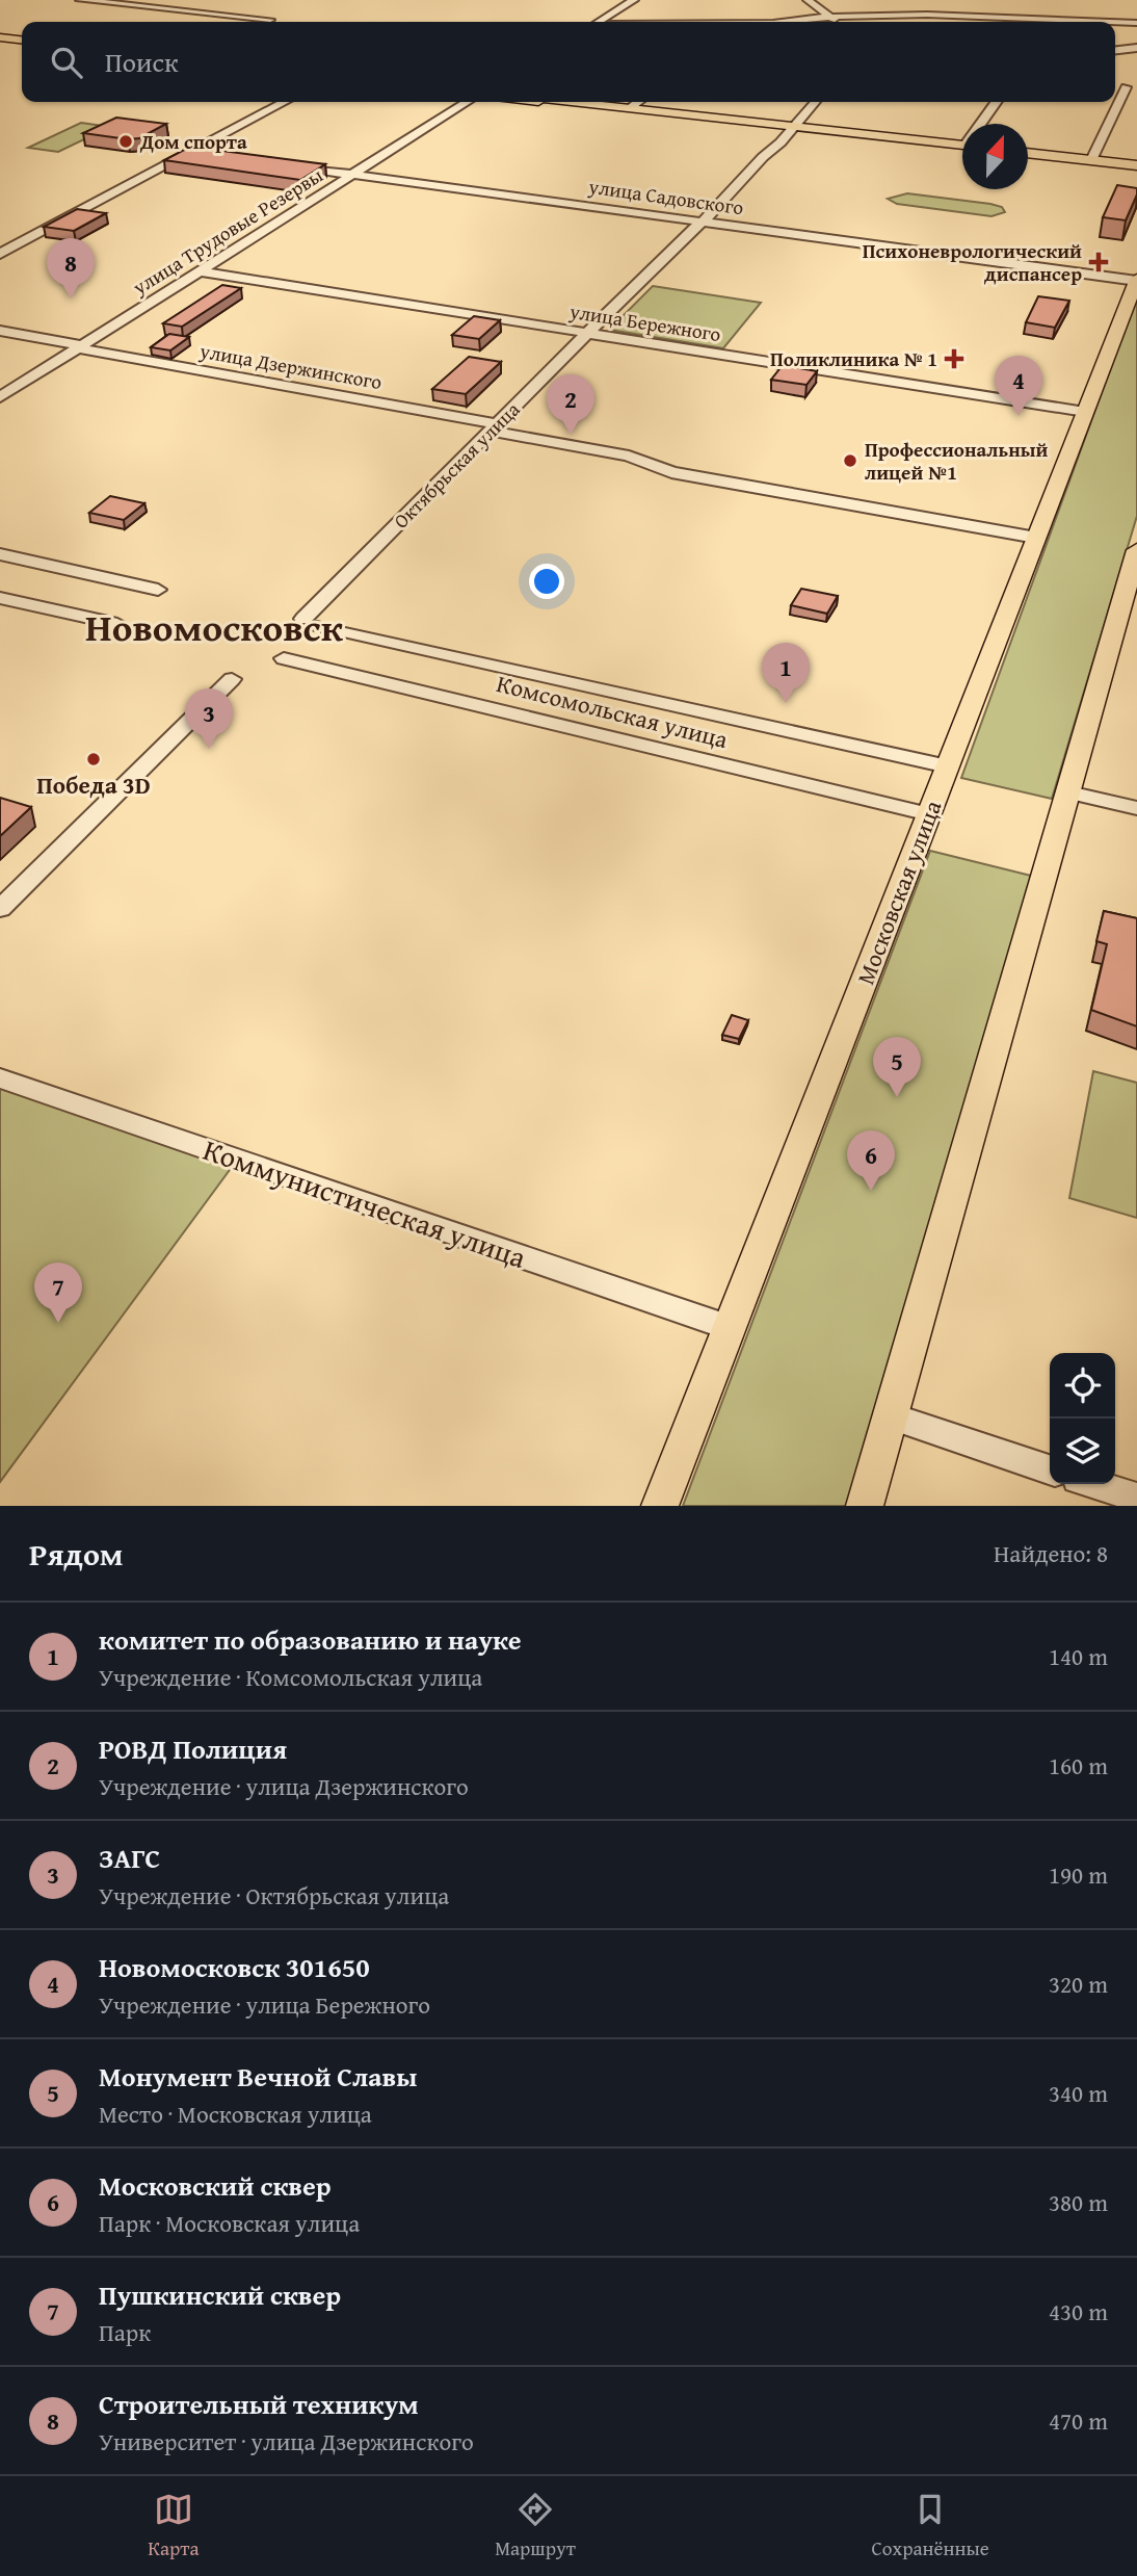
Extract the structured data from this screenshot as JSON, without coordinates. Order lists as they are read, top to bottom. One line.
{"streets":{"main road":["Московская улица"],"street":["улица Садовского","улица Трудовые Резервы","улица Бережного","улица Дзержинского","Октябрьская улица","Комсомольская улица","Коммунистическая улица"]},"crossings":[["улица Садовского","улица Трудовые Резервы"],["улица Садовского","Октябрьская улица"],["улица Садовского","Московская улица"],["улица Трудовые Резервы","улица Бережного"],["улица Трудовые Резервы","улица Дзержинского"],["улица Бережного","Октябрьская улица"],["улица Бережного","Московская улица"],["улица Дзержинского","Октябрьская улица"],["улица Дзержинского","Московская улица"],["Октябрьская улица","Комсомольская улица"],["Комсомольская улица","Московская улица"],["Московская улица","Коммунистическая улица"]],"districts":["Новомосковск"],"places":{"other":["Дом спорта","Профессиональный лицей №1","Победа 3D"],"health":["Психоневрологический диспансер","Поликлиника № 1"]},"north":"top","page":{"search":"Поиск","pins":["8","4","2","1","3","5","6","7"],"heading":["Рядом","Найдено: 8"],"list":[{"mark":"1","name":"комитет по образованию и науке","note":"Учреждение · Комсомольская улица","value":"140 m"},{"mark":"2","name":"РОВД Полиция","note":"Учреждение · улица Дзержинского","value":"160 m"},{"mark":"3","name":"ЗАГС","note":"Учреждение · Октябрьская улица","value":"190 m"},{"mark":"4","name":"Новомосковск 301650","note":"Учреждение · улица Бережного","value":"320 m"},{"mark":"5","name":"Монумент Вечной Славы","note":"Место · Московская улица","value":"340 m"},{"mark":"6","name":"Московский сквер","note":"Парк · Московская улица","value":"380 m"},{"mark":"7","name":"Пушкинский сквер","note":"Парк","value":"430 m"},{"mark":"8","name":"Строительный техникум","note":"Университет · улица Дзержинского","value":"470 m"}],"nav":["Карта","Маршрут","Сохранённые"]}}
